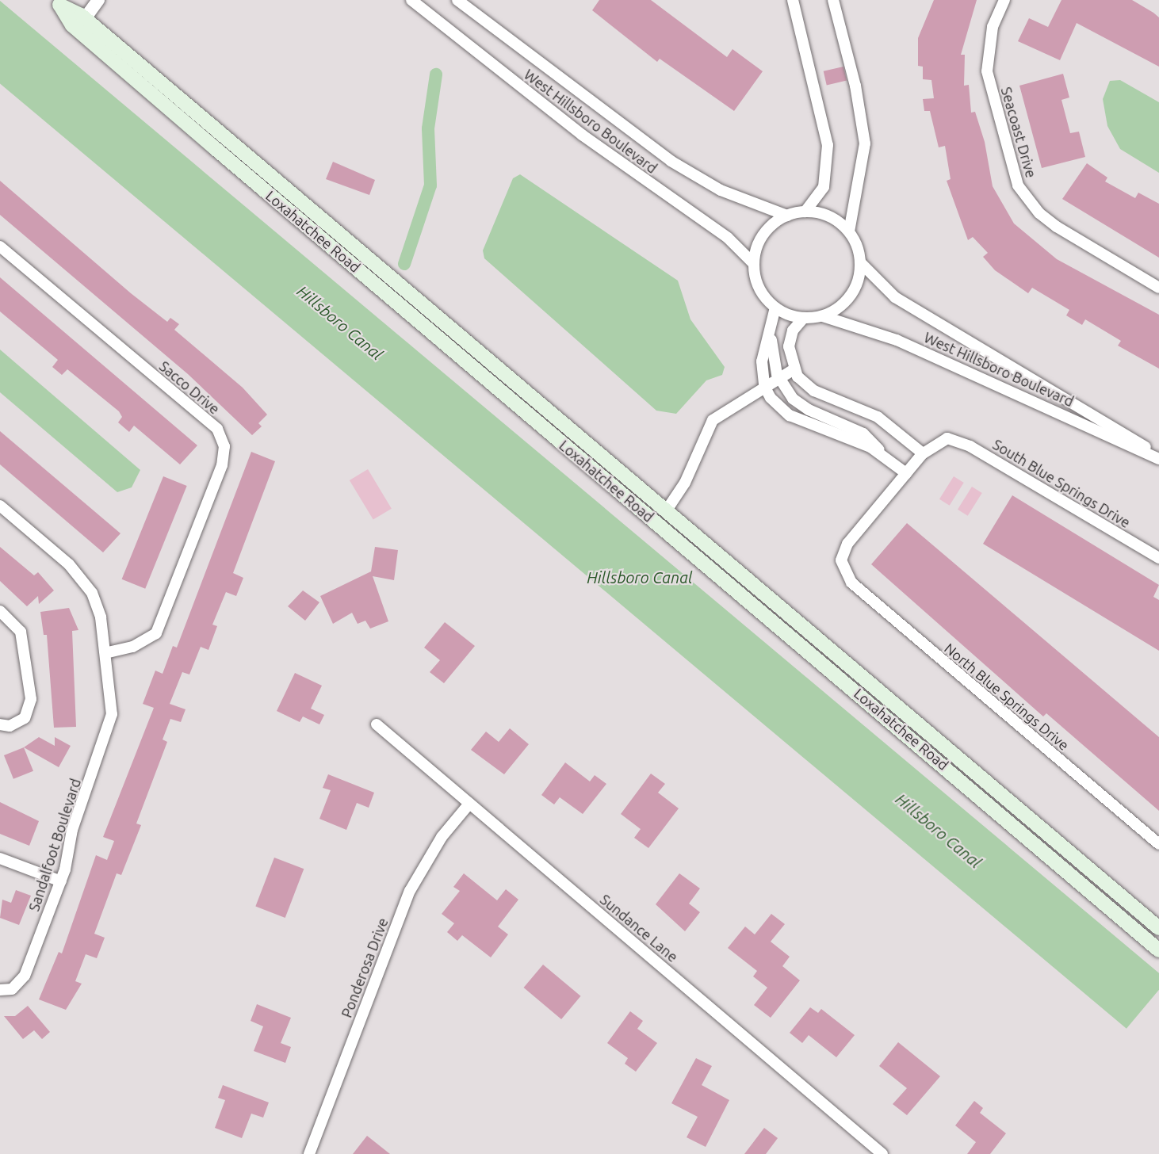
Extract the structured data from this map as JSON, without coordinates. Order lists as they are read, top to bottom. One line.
{"streets":{"main road":["Loxahatchee Road"],"street":["West Hillsboro Boulevard","Seacoast Drive","Sacco Drive","South Blue Springs Drive","North Blue Springs Drive","Sandalfoot Boulevard","Sundance Lane","Ponderosa Drive"]},"crossings":[["Sacco Drive","Sandalfoot Boulevard"],["Sundance Lane","Ponderosa Drive"]],"water":["Hillsboro Canal"]}
